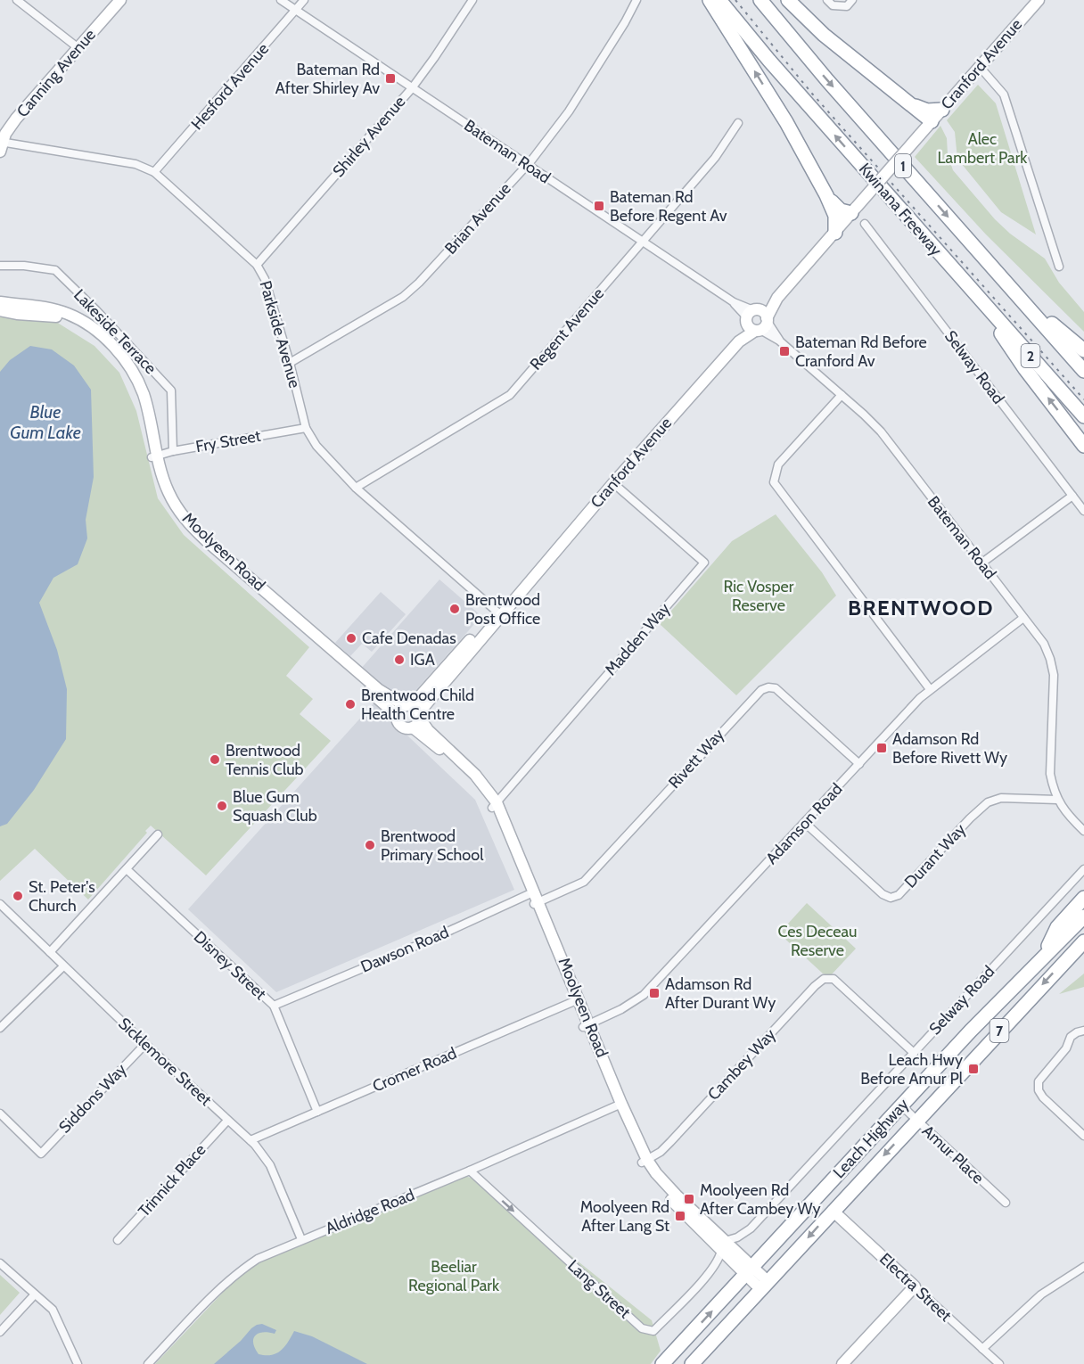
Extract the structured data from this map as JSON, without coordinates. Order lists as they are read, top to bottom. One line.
{"streets":{"highway":["1","Kwinana Freeway","2","7","Leach Highway"],"main road":["Cranford Avenue","Canning Avenue","Moolyeen Road","Electra Street"],"street":["Hesford Avenue","Shirley Avenue","Bateman Road","Brian Avenue","Regent Avenue","Lakeside Terrace","Parkside Avenue","Selway Road","Fry Street","Madden Way","Rivett Way","Adamson Road","Durant Way","Dawson Road","Disney Street","Sicklemore Street","Cambey Way","Cromer Road","Siddons Way","Amur Place","Trinnick Place","Aldridge Road","Lang Street"]},"crossings":[["Cranford Avenue","Bateman Road"],["Cranford Avenue","Parkside Avenue"],["Cranford Avenue","Moolyeen Road"],["Cranford Avenue","Madden Way"],["Canning Avenue","Parkside Avenue"],["Hesford Avenue","Bateman Road"],["Hesford Avenue","Parkside Avenue"],["Shirley Avenue","Bateman Road"],["Shirley Avenue","Parkside Avenue"],["Bateman Road","Brian Avenue"],["Bateman Road","Regent Avenue"],["Bateman Road","Adamson Road"],["Bateman Road","Durant Way"],["1","Kwinana Freeway"],["Brian Avenue","Parkside Avenue"],["Regent Avenue","Parkside Avenue"],["Lakeside Terrace","Fry Street"],["Parkside Avenue","Fry Street"],["Selway Road","Moolyeen Road"],["Selway Road","Cambey Way"],["Selway Road","Lang Street"],["Fry Street","Moolyeen Road"],["Moolyeen Road","Madden Way"],["Moolyeen Road","Rivett Way"],["Moolyeen Road","Adamson Road"],["Moolyeen Road","Dawson Road"],["Moolyeen Road","Cambey Way"],["Moolyeen Road","Cromer Road"],["Moolyeen Road","Leach Highway"],["Moolyeen Road","Aldridge Road"],["Moolyeen Road","Lang Street"],["Rivett Way","Adamson Road"],["Rivett Way","Dawson Road"],["Adamson Road","Durant Way"],["Dawson Road","Disney Street"],["Disney Street","Cromer Road"],["Sicklemore Street","Cromer Road"],["Sicklemore Street","Siddons Way"],["Sicklemore Street","Trinnick Place"],["Sicklemore Street","Aldridge Road"],["Leach Highway","Amur Place"],["Leach Highway","Electra Street"],["Aldridge Road","Lang Street"]],"districts":["BRENTWOOD"],"water":["Blue Gum Lake"],"parks":["Alec Lambert Park","Ric Vosper Reserve","Ces Deceau Reserve","Beeliar Regional Park"],"places":{"transit":["Bateman Rd After Shirley Av","Bateman Rd Before Regent Av","Bateman Rd Before Cranford Av","Adamson Rd Before Rivett Wy","Adamson Rd After Durant Wy","Leach Hwy Before Amur Pl","Moolyeen Rd After Cambey Wy","Moolyeen Rd After Lang St"],"other":["Brentwood Post Office","Cafe Denadas","IGA","Brentwood Child Health Centre","Brentwood Tennis Club","Blue Gum Squash Club","Brentwood Primary School","St. Peter's Church"]}}
